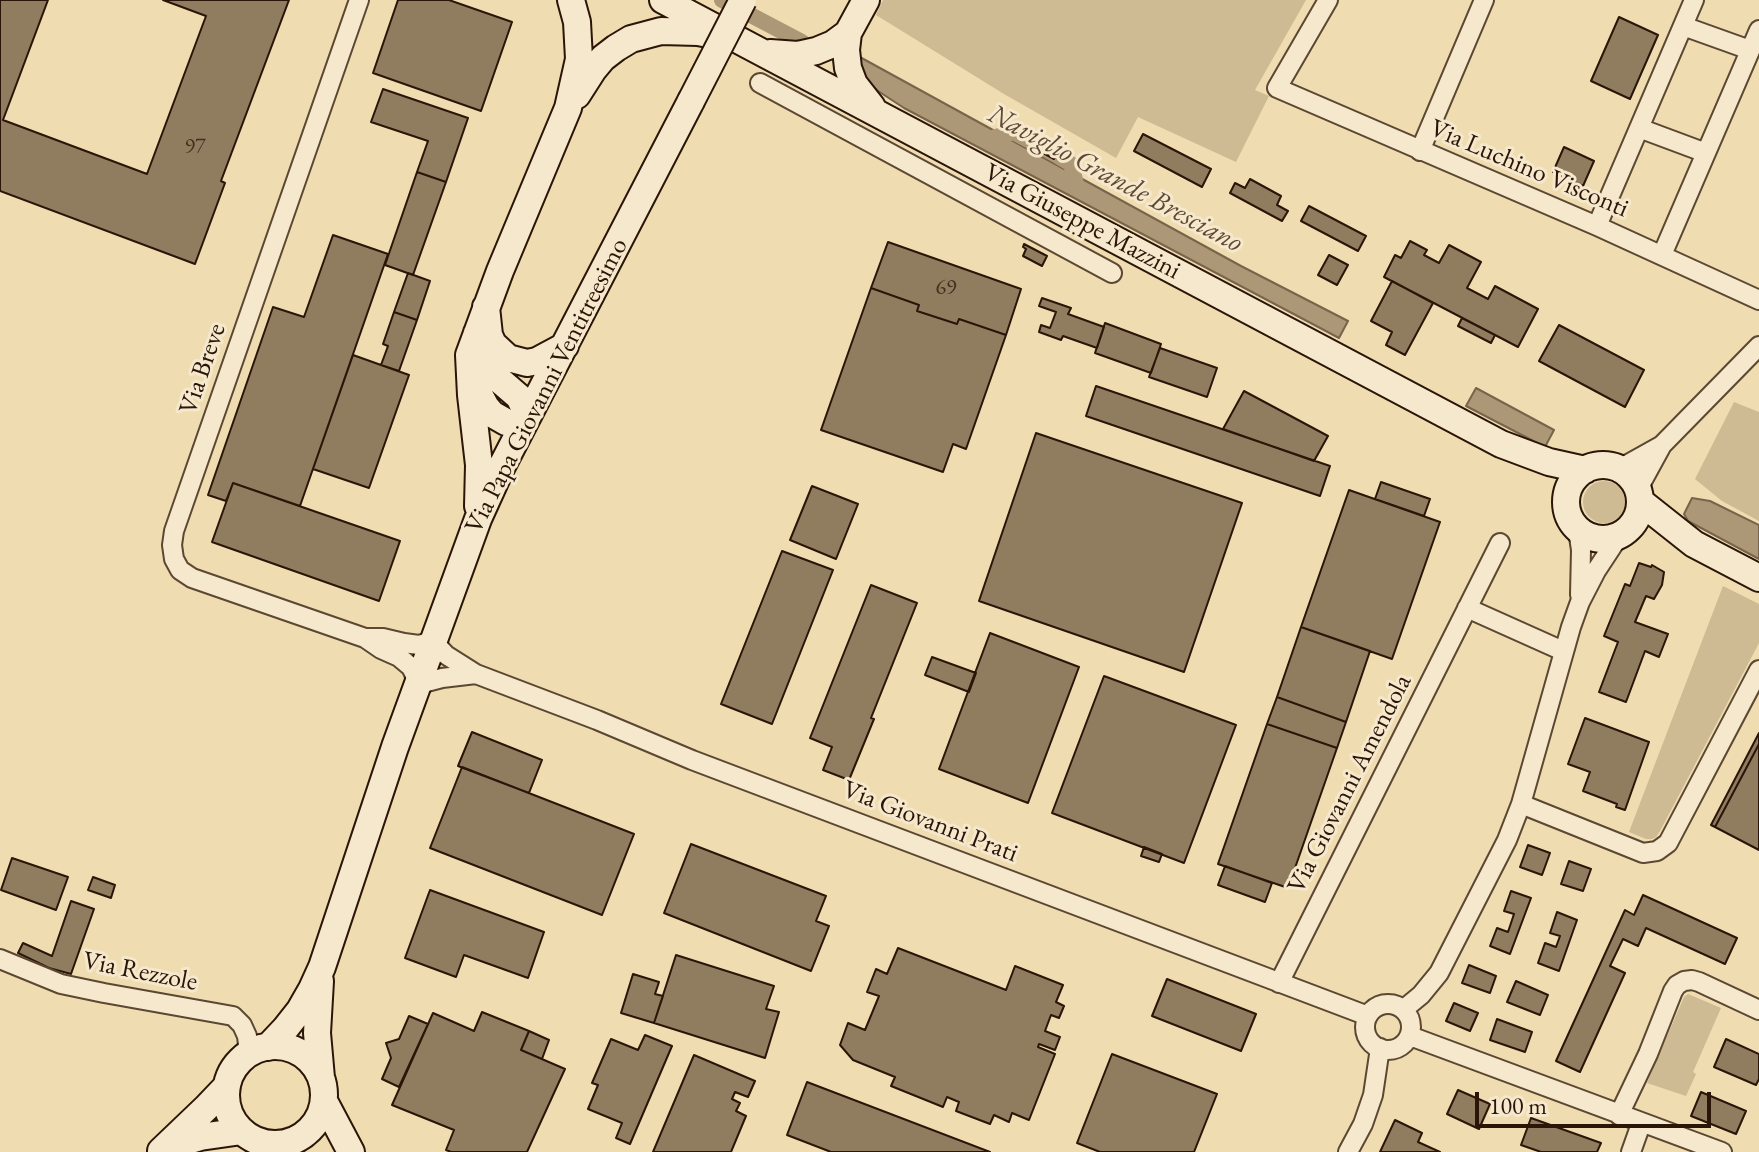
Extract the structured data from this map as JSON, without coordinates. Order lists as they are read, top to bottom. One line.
{"streets":{"street":["Via Luchino Visconti","Via Giuseppe Mazzini","Via Breve","Via Papa Giovanni Ventitreesimo","Via Giovanni Amendola","Via Giovanni Prati","Via Rezzole"]},"crossings":[["Via Papa Giovanni Ventitreesimo","Via Giovanni Prati"],["Via Papa Giovanni Ventitreesimo","Via Rezzole"],["Via Giovanni Amendola","Via Giovanni Prati"]],"water":["Naviglio Grande Bresciano"],"house_numbers":["97","69"],"scale_bar":"100 m"}
